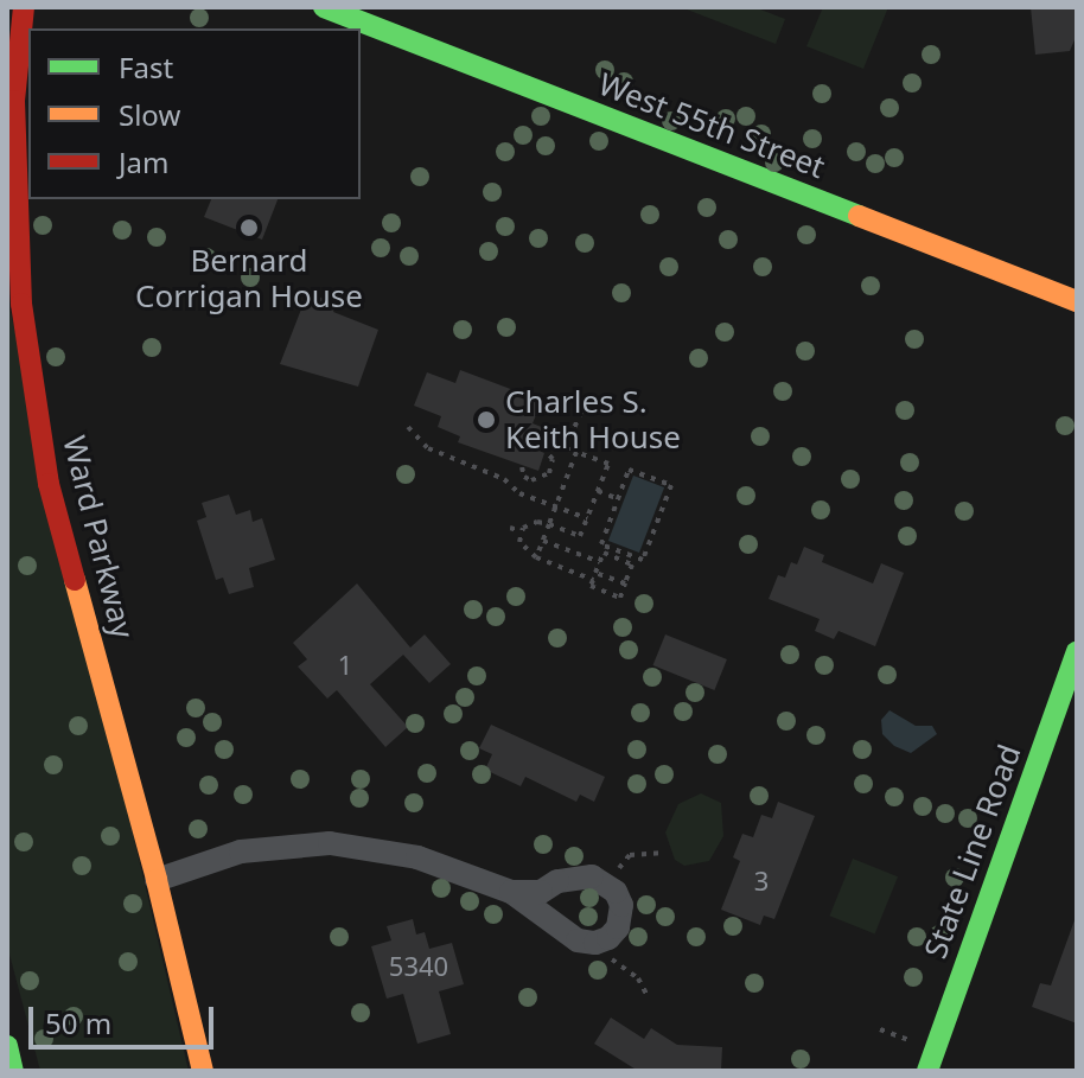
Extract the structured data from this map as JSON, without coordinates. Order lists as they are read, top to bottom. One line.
{"streets":{"main road":["West 55th Street","Ward Parkway","State Line Road"]},"places":["Bernard Corrigan House","Charles S. Keith House"],"house_numbers":["1","3","5340"],"legend":["Fast","Slow","Jam"],"scale_bar":"50 m"}
